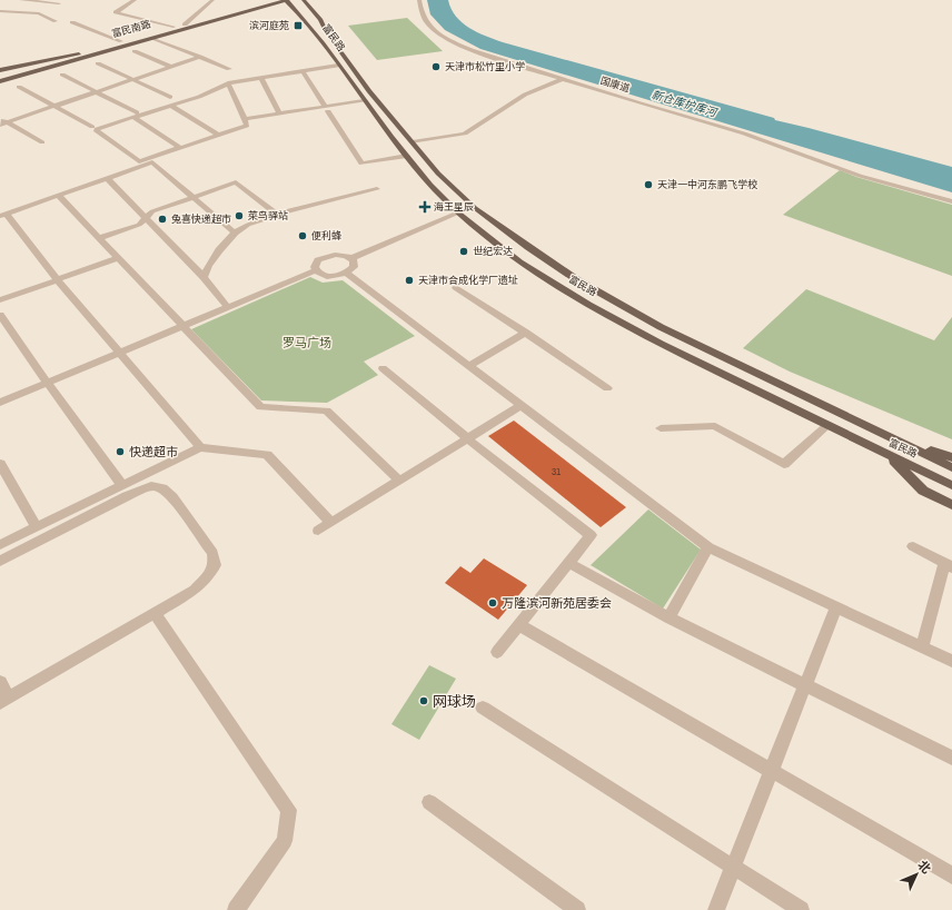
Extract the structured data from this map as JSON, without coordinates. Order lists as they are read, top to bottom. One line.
{"streets":{"main road":["富民南路","富民路"],"street":["国康道"]},"crossings":[["富民南路","富民路"]],"water":["新仓库护库河"],"parks":["罗马广场"],"places":{"transit":["滨河庭苑"],"other":["天津市松竹里小学","天津一中河东鹏飞学校","菜鸟驿站","兔喜快递超市","便利蜂","世纪宏达","天津市合成化学厂遗址","快递超市","万隆滨河新苑居委会","网球场"],"health":["海王星辰"]},"house_numbers":["31"],"north":"top right"}
